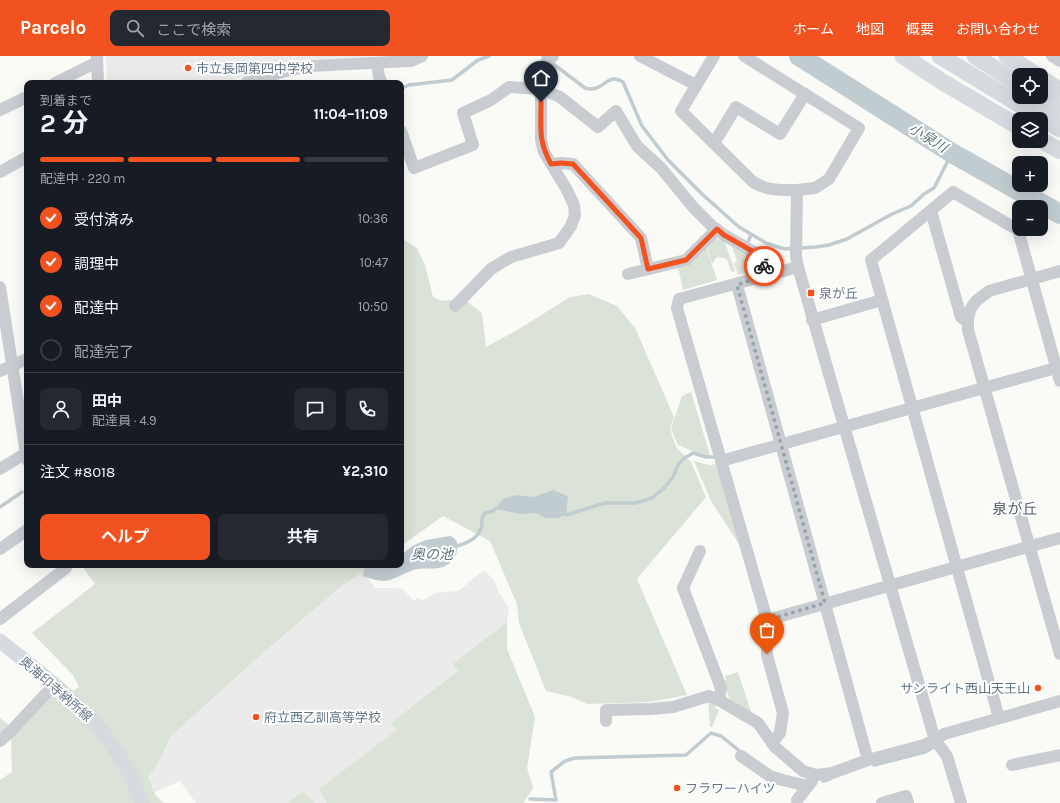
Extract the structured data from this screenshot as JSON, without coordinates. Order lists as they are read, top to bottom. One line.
{"streets":{"main road":["奥海印寺納所線"]},"districts":["泉が丘"],"water":["小泉川","奥の池"],"places":{"other":["市立長岡第四中学校","サンライト西山天王山","府立西乙訓高等学校","フラワーハイツ"],"transit":["泉が丘"]},"page":{"header":"Parcelo","search":"ここで検索","nav":["ホーム","地図","概要","お問い合わせ"],"map_buttons":["+","−"],"heading":["2 分","到着まで","11:04–11:09"],"panel":["田中","配達員 · 4.9","注文 #8018","¥2,310"],"bar":"配達中 · 220 m","list":[["受付済み","10:36"],["調理中","10:47"],["配達中","10:50"],"配達完了"],"buttons":["ヘルプ","共有"]}}
